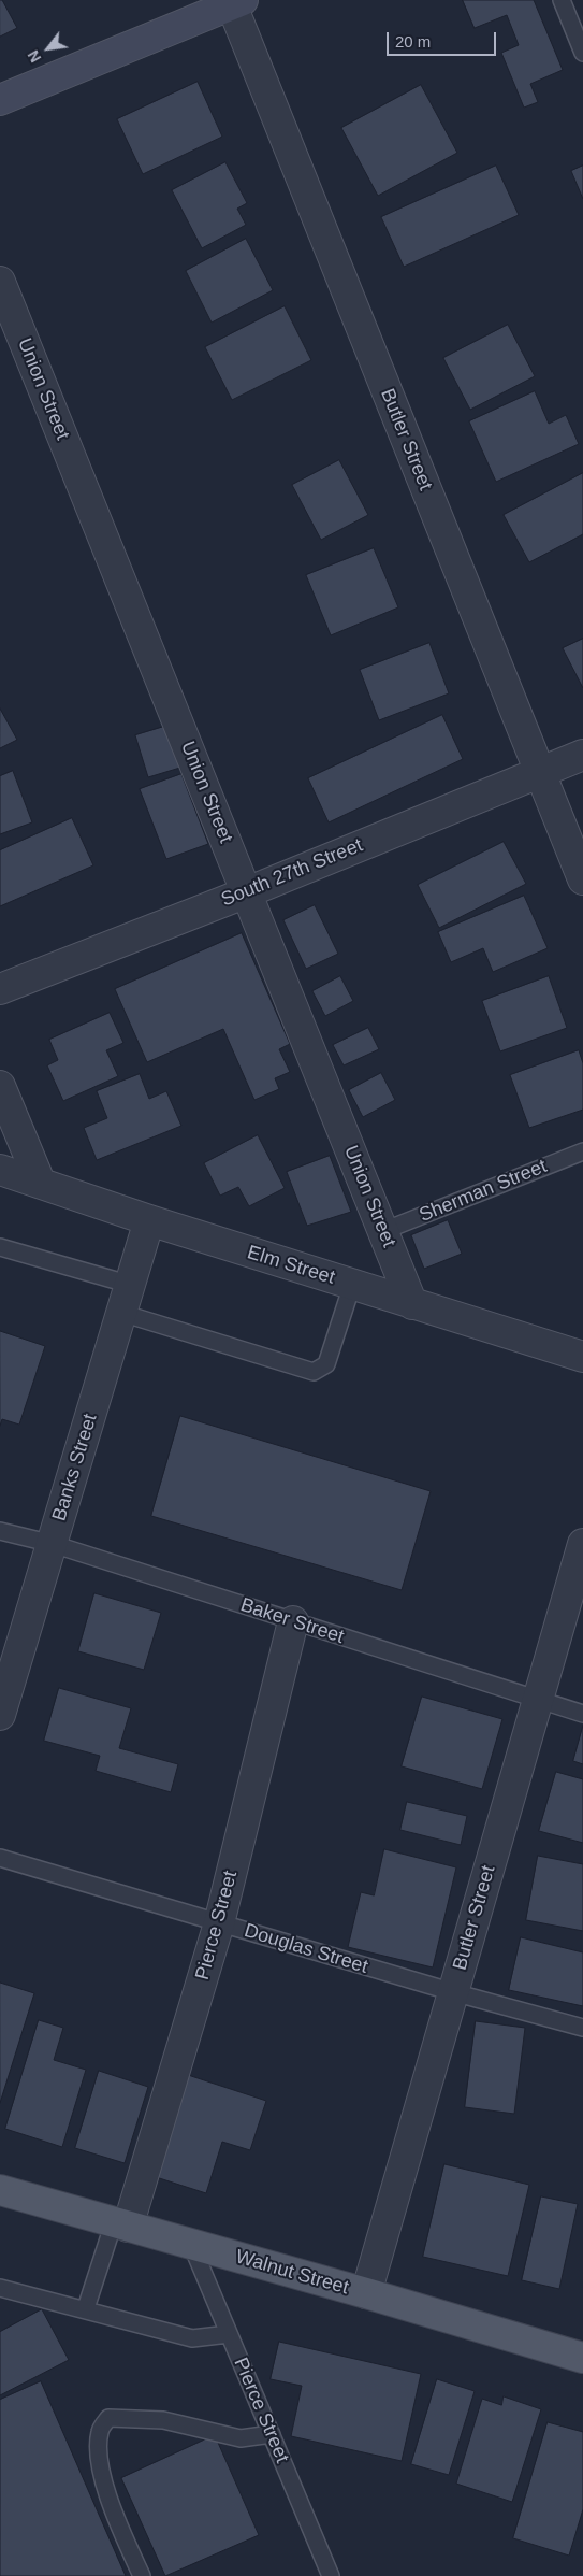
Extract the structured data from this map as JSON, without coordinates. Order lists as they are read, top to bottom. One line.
{"streets":{"main road":["Walnut Street"],"street":["Union Street","Butler Street","South 27th Street","Elm Street","Banks Street","Pierce Street"],"lane":["Sherman Street","Baker Street","Douglas Street"]},"crossings":[["Union Street","South 27th Street"],["Union Street","Sherman Street"],["Union Street","Elm Street"],["Butler Street","South 27th Street"],["Butler Street","Baker Street"],["Butler Street","Douglas Street"],["Butler Street","Walnut Street"],["Elm Street","Banks Street"],["Banks Street","Baker Street"],["Baker Street","Pierce Street"],["Pierce Street","Douglas Street"],["Pierce Street","Walnut Street"]],"scale_bar":"20 m","north":"bottom left"}
